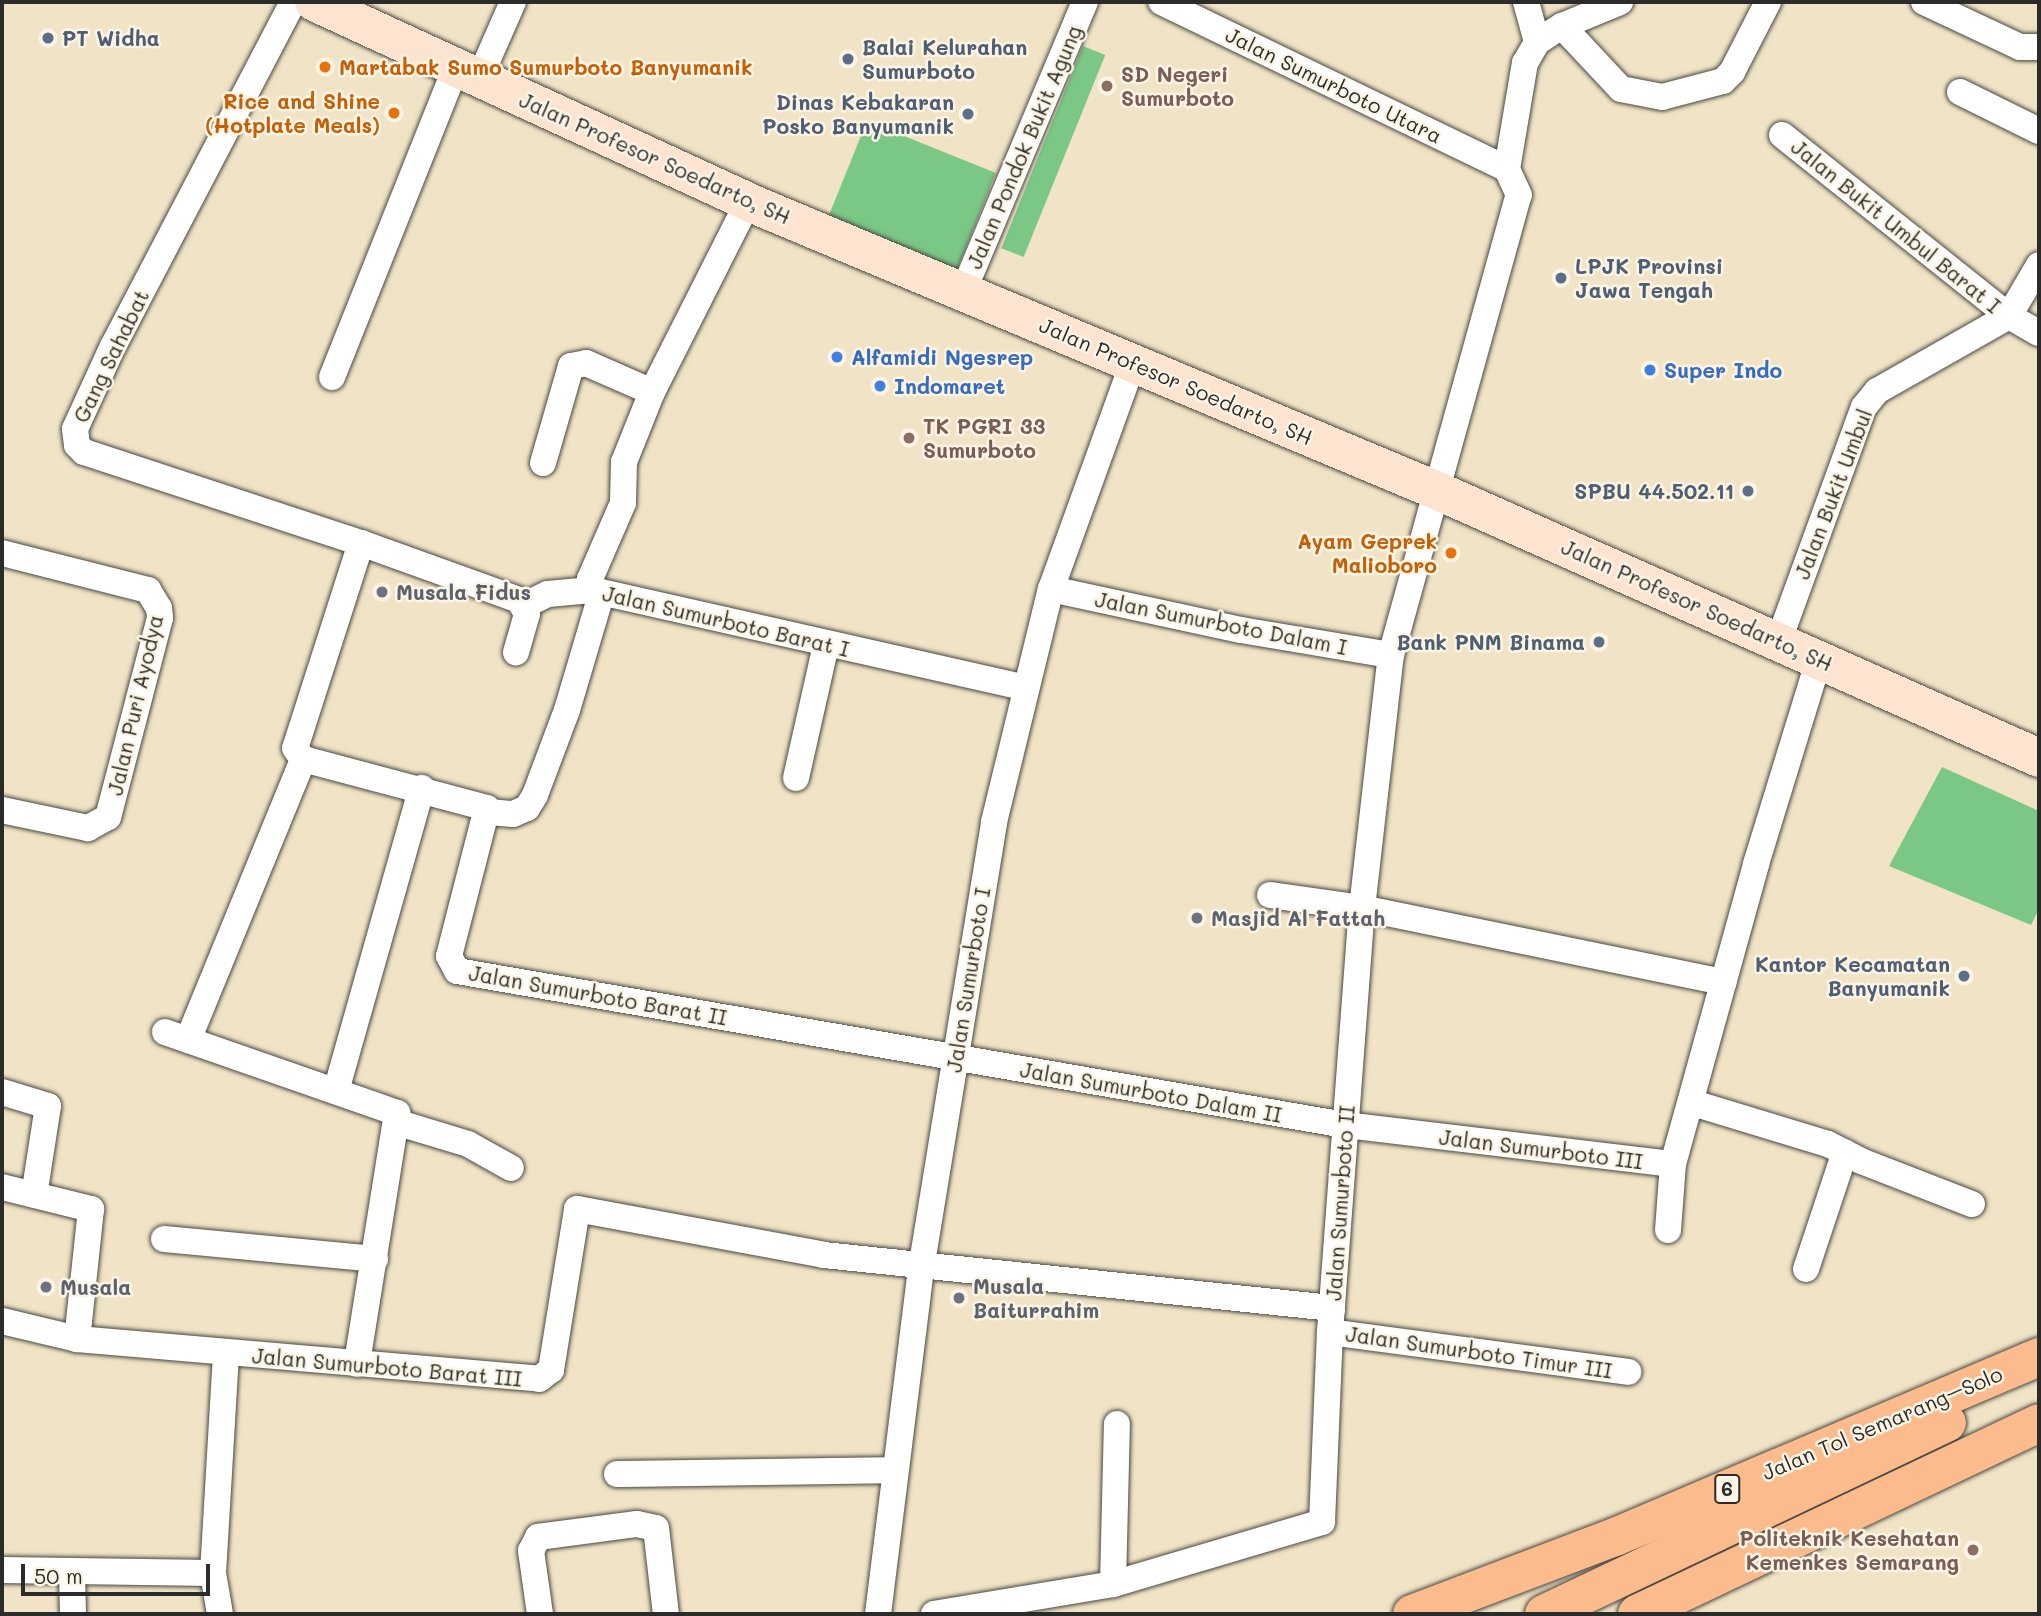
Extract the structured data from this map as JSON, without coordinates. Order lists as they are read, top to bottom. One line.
{"streets":{"highway":["Jalan Tol Semarang–Solo","6"],"main road":["Jalan Profesor Soedarto, SH"],"street":["Jalan Sumurboto Utara","Jalan Pondok Bukit Agung","Jalan Bukit Umbul Barat I","Gang Sahabat","Jalan Bukit Umbul","Jalan Sumurboto Barat I","Jalan Sumurboto Dalam I","Jalan Puri Ayodya","Jalan Sumurboto I","Jalan Sumurboto Barat II","Jalan Sumurboto Dalam II","Jalan Sumurboto III","Jalan Sumurboto II","Jalan Sumurboto Timur III","Jalan Sumurboto Barat III"]},"crossings":[["Jalan Pondok Bukit Agung","Jalan Profesor Soedarto, SH"],["Jalan Profesor Soedarto, SH","Jalan Bukit Umbul"],["Jalan Profesor Soedarto, SH","Jalan Sumurboto Barat I"],["Jalan Profesor Soedarto, SH","Jalan Sumurboto I"],["Jalan Profesor Soedarto, SH","Jalan Sumurboto III"],["Jalan Profesor Soedarto, SH","Jalan Sumurboto II"],["Jalan Bukit Umbul Barat I","Jalan Bukit Umbul"],["Jalan Sumurboto Barat I","Jalan Sumurboto I"],["Jalan Sumurboto Dalam I","Jalan Sumurboto I"],["Jalan Sumurboto Dalam I","Jalan Sumurboto II"],["Jalan Sumurboto I","Jalan Sumurboto Barat II"],["Jalan Sumurboto I","Jalan Sumurboto Dalam II"],["Jalan Sumurboto I","Jalan Sumurboto Timur III"],["Jalan Sumurboto I","Jalan Sumurboto Barat III"],["Jalan Sumurboto Barat II","Jalan Sumurboto Dalam II"],["Jalan Sumurboto Dalam II","Jalan Sumurboto III"],["Jalan Sumurboto Dalam II","Jalan Sumurboto II"],["Jalan Sumurboto III","Jalan Sumurboto II"],["Jalan Sumurboto II","Jalan Sumurboto Timur III"],["Jalan Sumurboto Timur III","Jalan Sumurboto Barat III"]],"places":["PT Widha","Balai Kelurahan Sumurboto","Martabak Sumo Sumurboto Banyumanik","SD Negeri Sumurboto","Rice and Shine (Hotplate Meals)","Dinas Kebakaran Posko Banyumanik","LPJK Provinsi Jawa Tengah","Alfamidi Ngesrep","Super Indo","Indomaret","TK PGRI 33 Sumurboto","SPBU 44.502.11","Ayam Geprek Malioboro","Musala Fidus","Bank PNM Binama","Masjid Al Fattah","Kantor Kecamatan Banyumanik","Musala","Musala Baiturrahim","Politeknik Kesehatan Kemenkes Semarang"],"scale_bar":"50 m"}
